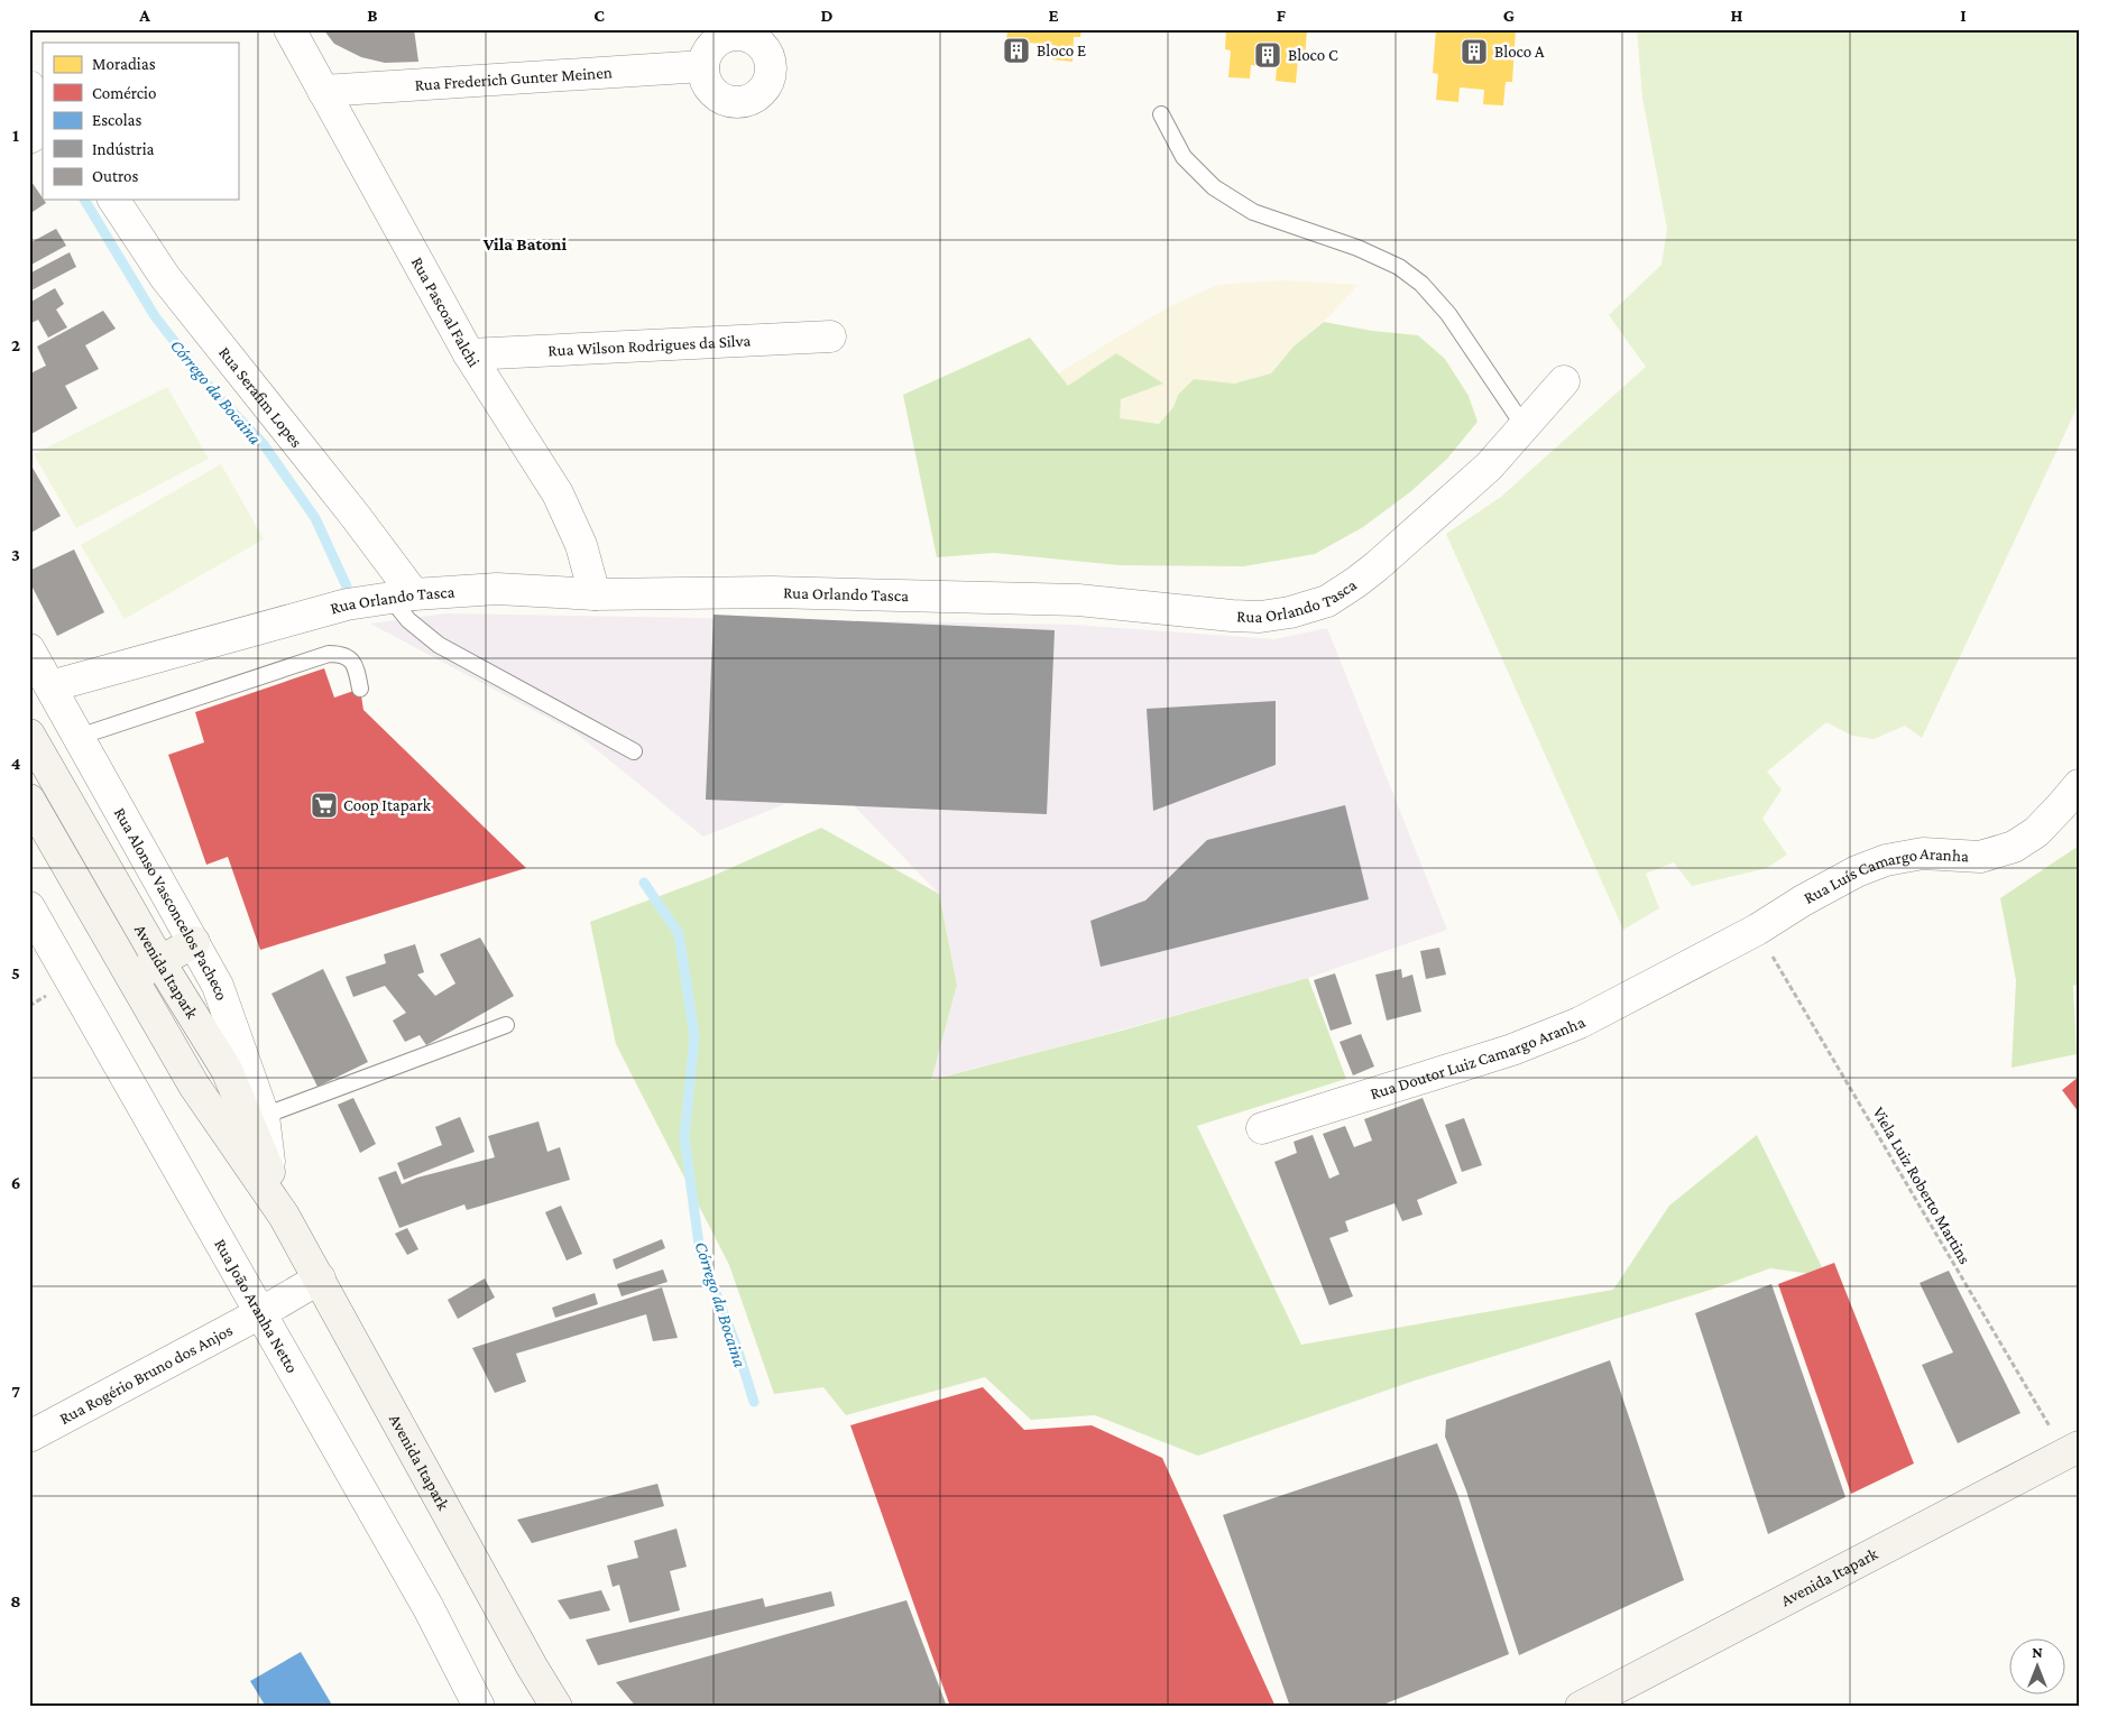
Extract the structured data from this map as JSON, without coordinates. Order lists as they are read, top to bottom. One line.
{"streets":{"main road":["Avenida Itapark"],"street":["Rua Frederich Gunter Meinen","Rua Pascoal Falchi","Rua Wilson Rodrigues da Silva","Rua Serafim Lopes","Rua Orlando Tasca","Rua Luís Camargo Aranha","Rua Alonso Vasconcelos Pacheco","Rua Doutor Luiz Camargo Aranha","Rua João Aranha Netto","Rua Rogério Bruno dos Anjos"],"path":["Viela Luiz Roberto Martins"]},"crossings":[["Rua Frederich Gunter Meinen","Rua Pascoal Falchi"],["Rua Pascoal Falchi","Rua Wilson Rodrigues da Silva"],["Rua Pascoal Falchi","Rua Orlando Tasca"],["Rua Serafim Lopes","Rua Orlando Tasca"],["Rua Orlando Tasca","Rua Alonso Vasconcelos Pacheco"],["Rua Luís Camargo Aranha","Rua Doutor Luiz Camargo Aranha"],["Rua Luís Camargo Aranha","Viela Luiz Roberto Martins"],["Rua Alonso Vasconcelos Pacheco","Avenida Itapark"],["Avenida Itapark","Viela Luiz Roberto Martins"],["Avenida Itapark","Rua Rogério Bruno dos Anjos"],["Rua João Aranha Netto","Rua Rogério Bruno dos Anjos"]],"districts":["Vila Batoni"],"water":["Córrego da Bocaina"],"places":{"building":["Bloco E","Bloco A","Bloco C"],"supermarket":["Coop Itapark"]},"legend":["Moradias","Comércio","Escolas","Indústria","Outros"],"north":"top","grid":{"columns":["A","B","C","D","E","F","G","H","I"],"rows":["1","2","3","4","5","6","7","8"]}}
